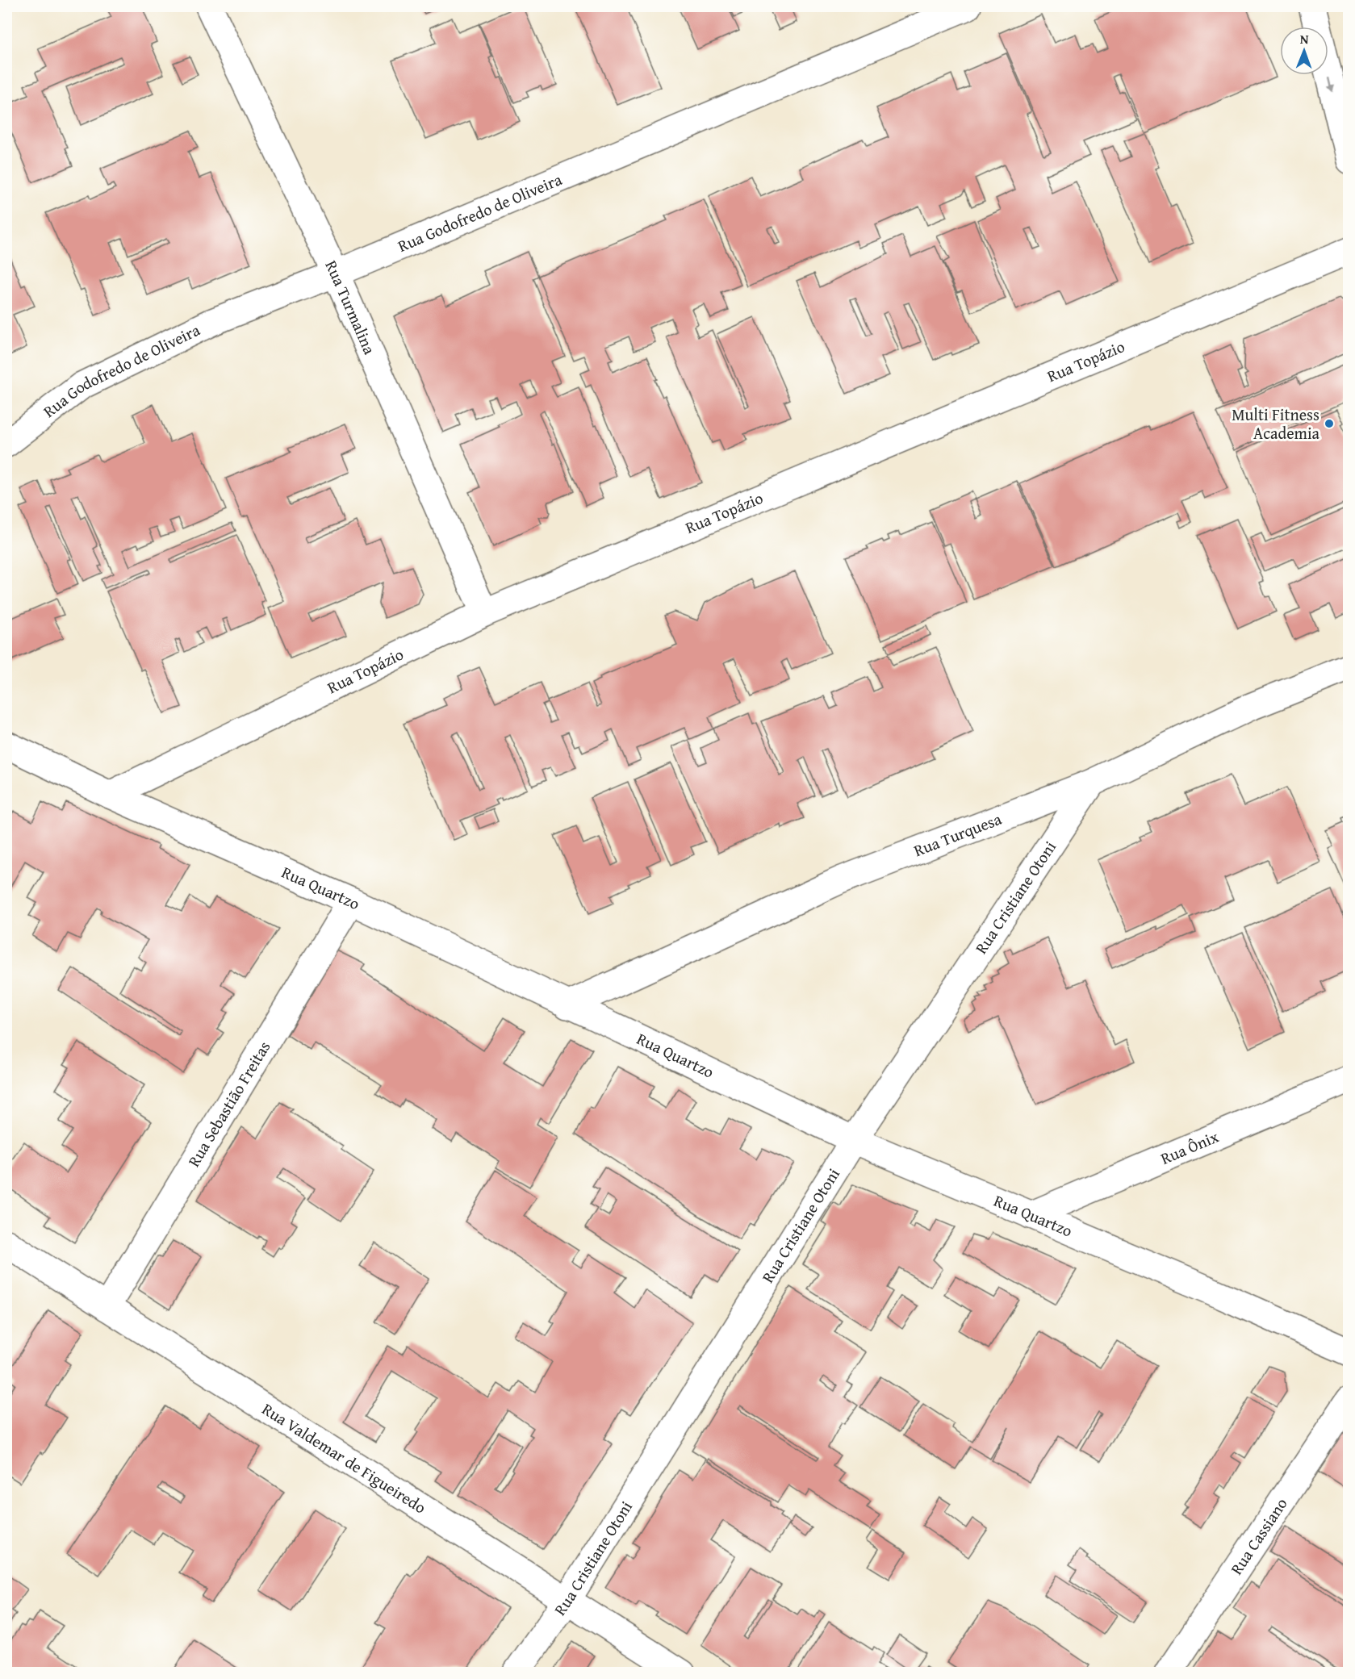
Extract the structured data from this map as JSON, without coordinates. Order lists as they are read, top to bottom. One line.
{"streets":{"street":["Rua Godofredo de Oliveira","Rua Turmalina","Rua Topázio","Rua Turquesa","Rua Quartzo","Rua Cristiane Otoni","Rua Sebastião Freitas","Rua Ônix","Rua Valdemar de Figueiredo","Rua Cassiano"]},"crossings":[["Rua Godofredo de Oliveira","Rua Turmalina"],["Rua Turmalina","Rua Topázio"],["Rua Topázio","Rua Quartzo"],["Rua Turquesa","Rua Quartzo"],["Rua Turquesa","Rua Cristiane Otoni"],["Rua Quartzo","Rua Cristiane Otoni"],["Rua Quartzo","Rua Sebastião Freitas"],["Rua Quartzo","Rua Ônix"],["Rua Cristiane Otoni","Rua Valdemar de Figueiredo"],["Rua Sebastião Freitas","Rua Valdemar de Figueiredo"]],"places":["Multi Fitness Academia"],"north":"top"}
